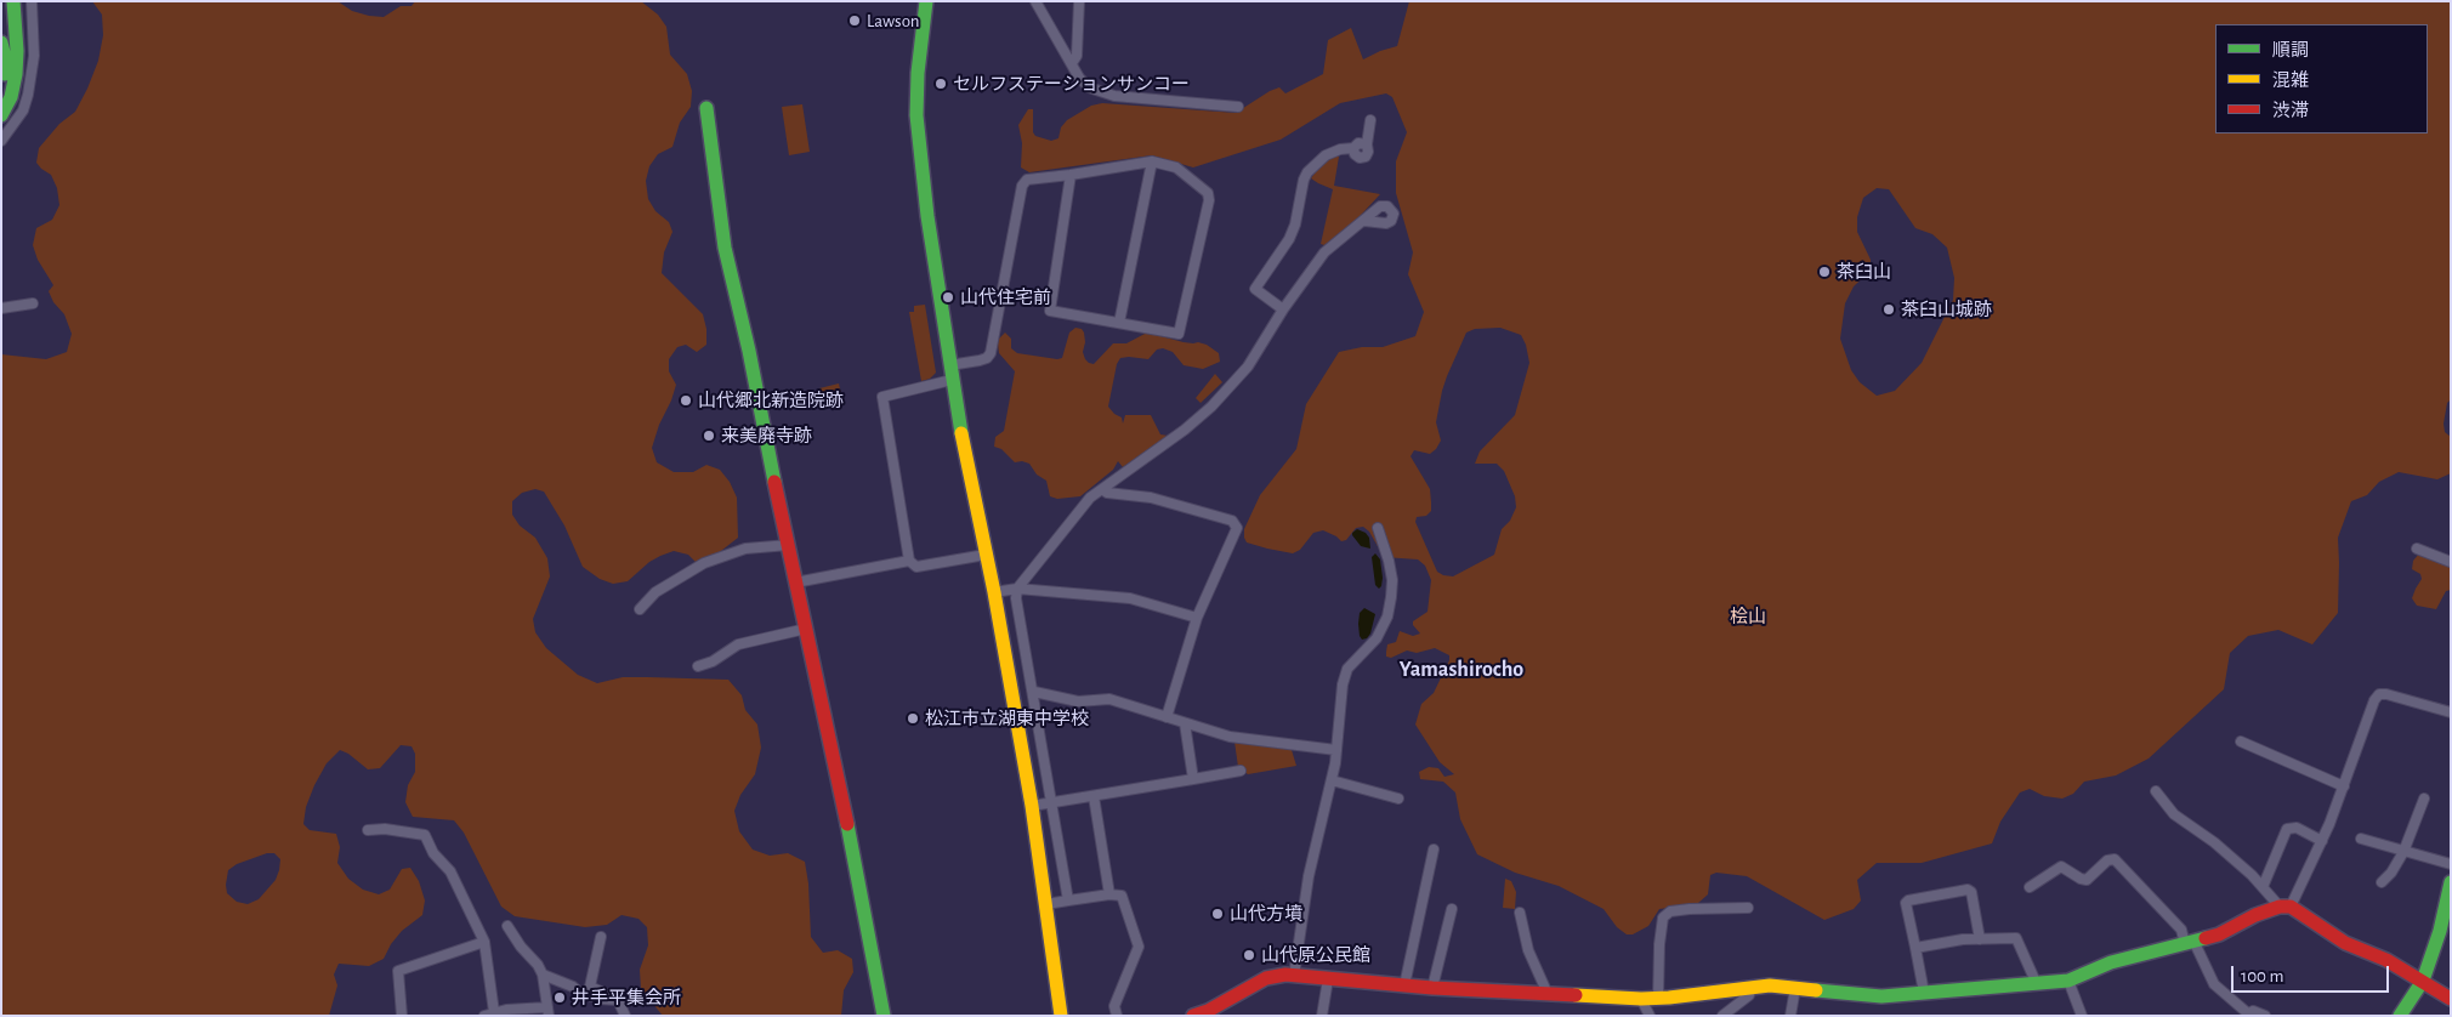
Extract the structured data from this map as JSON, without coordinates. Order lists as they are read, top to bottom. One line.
{"districts":["Yamashirocho"],"parks":["桧山"],"places":["Lawson","セルフステーションサンコー","茶臼山","山代住宅前","茶臼山城跡","山代郷北新造院跡","来美廃寺跡","松江市立湖東中学校","山代方墳","山代原公民館","井手平集会所"],"legend":["順調","混雑","渋滞"],"scale_bar":"100 m"}
